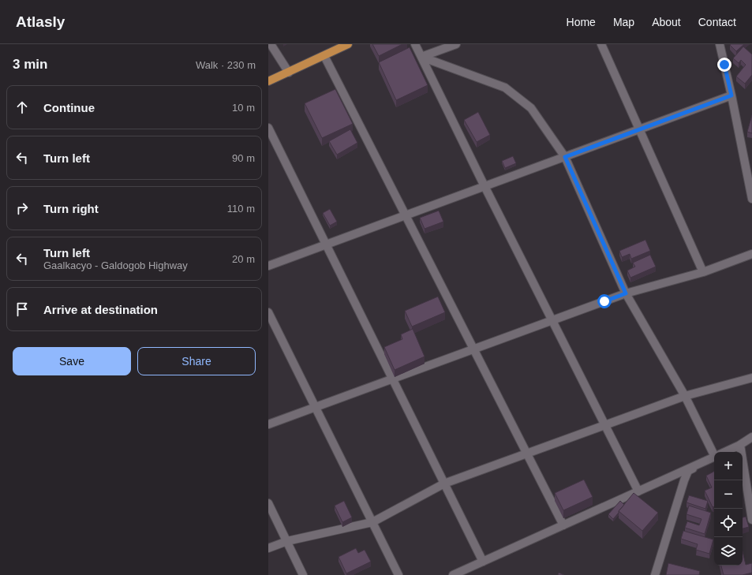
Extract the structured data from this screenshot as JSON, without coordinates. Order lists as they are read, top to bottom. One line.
{"page":{"header":"Atlasly","nav":["Home","Map","About","Contact"],"heading":["3 min","Walk · 230 m"],"list":[["Continue","10 m"],["Turn left","90 m"],["Turn right","110 m"],["Turn left","Gaalkacyo - Galdogob Highway","20 m"],"Arrive at destination"],"buttons":["Save","Share"],"map_buttons":["+","−"]}}
